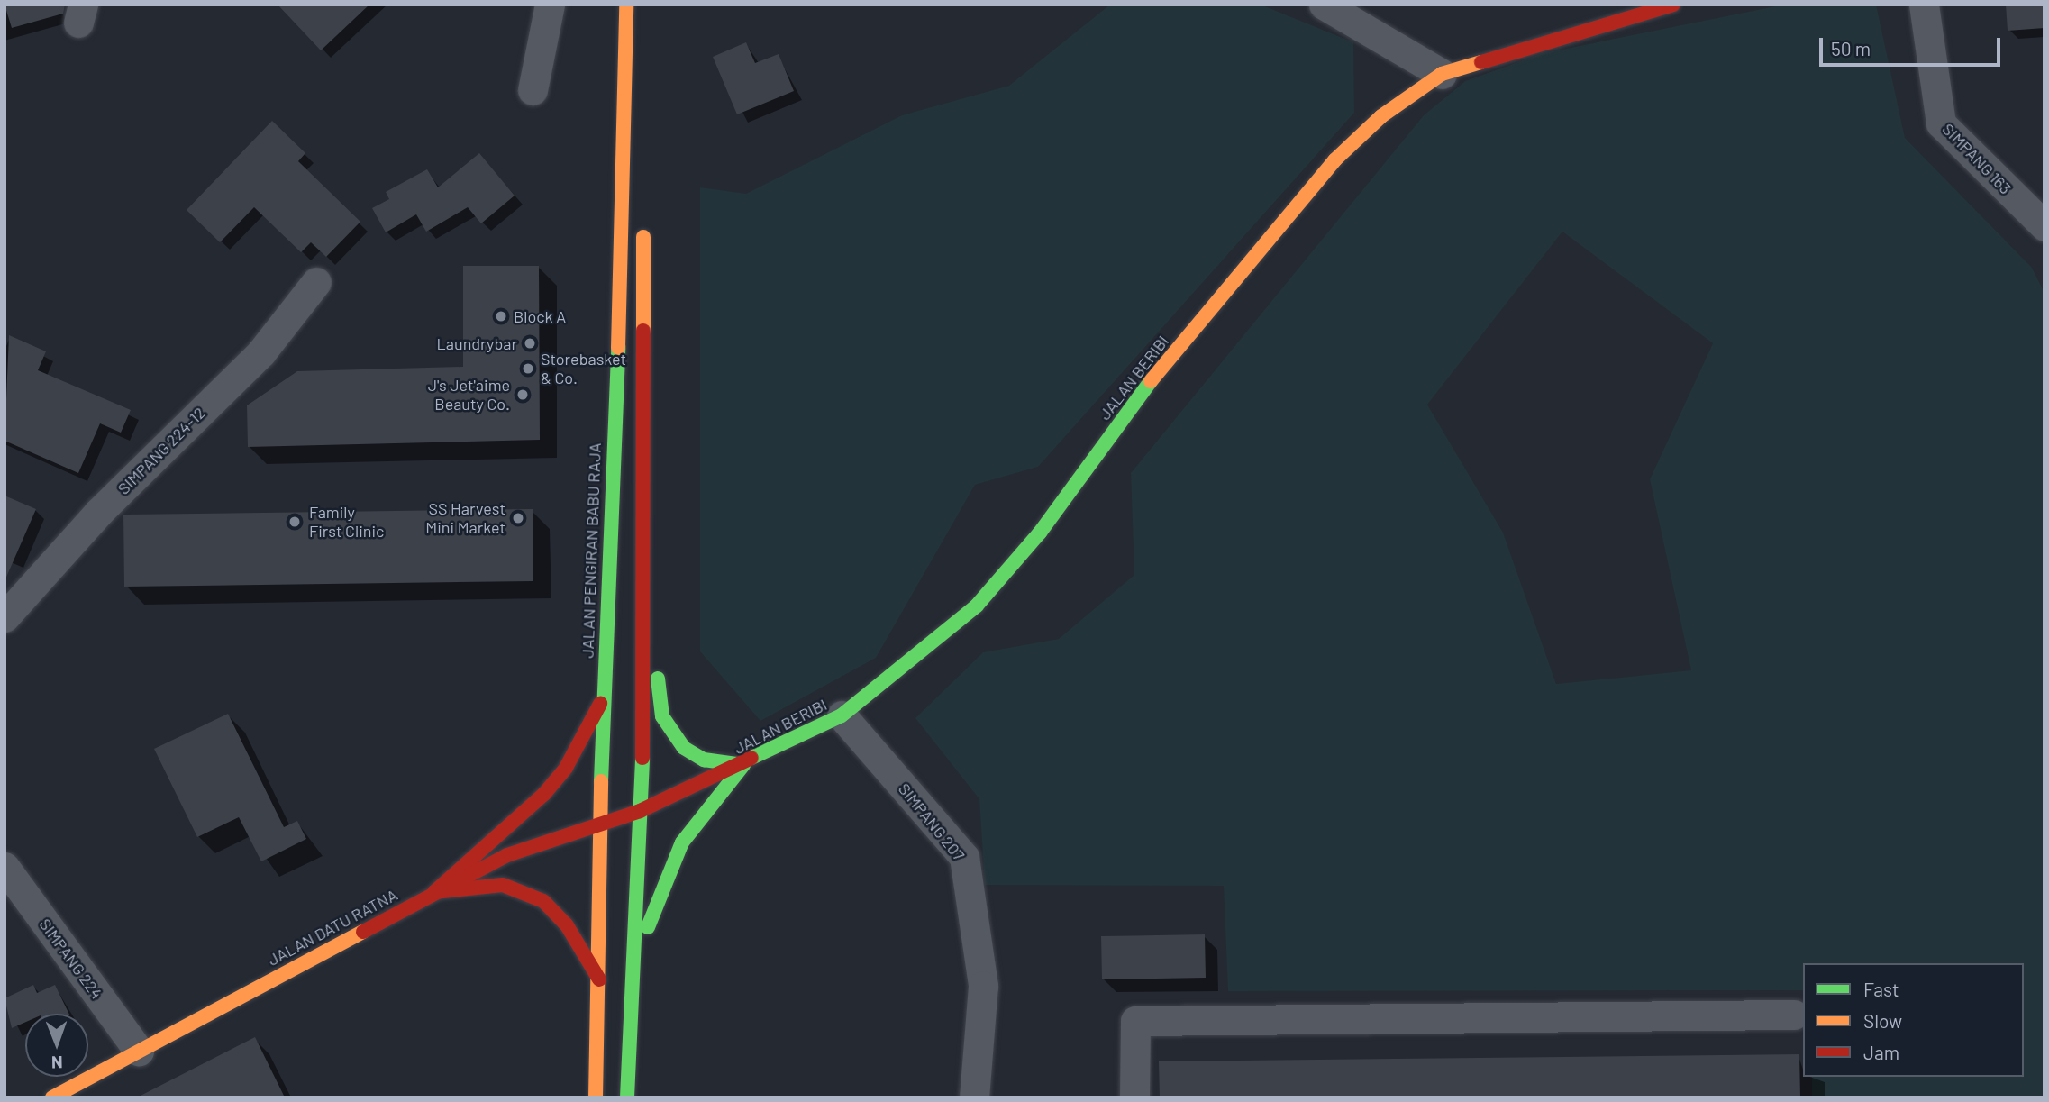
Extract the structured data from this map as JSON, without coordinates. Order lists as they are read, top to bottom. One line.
{"streets":{"main road":["JALAN BERIBI","JALAN PENGIRAN BABU RAJA","JALAN DATU RATNA"],"street":["SIMPANG 163","SIMPANG 224-12","SIMPANG 207","SIMPANG 224"]},"crossings":[["JALAN BERIBI","SIMPANG 207"],["JALAN BERIBI","JALAN DATU RATNA"],["JALAN PENGIRAN BABU RAJA","JALAN DATU RATNA"],["JALAN DATU RATNA","SIMPANG 224"]],"places":["Block A","Laundrybar","Storebasket & Co.","J's Jet'aime Beauty Co.","SS Harvest Mini Market","Family First Clinic"],"legend":["Fast","Slow","Jam"],"scale_bar":"50 m","north":"bottom"}
